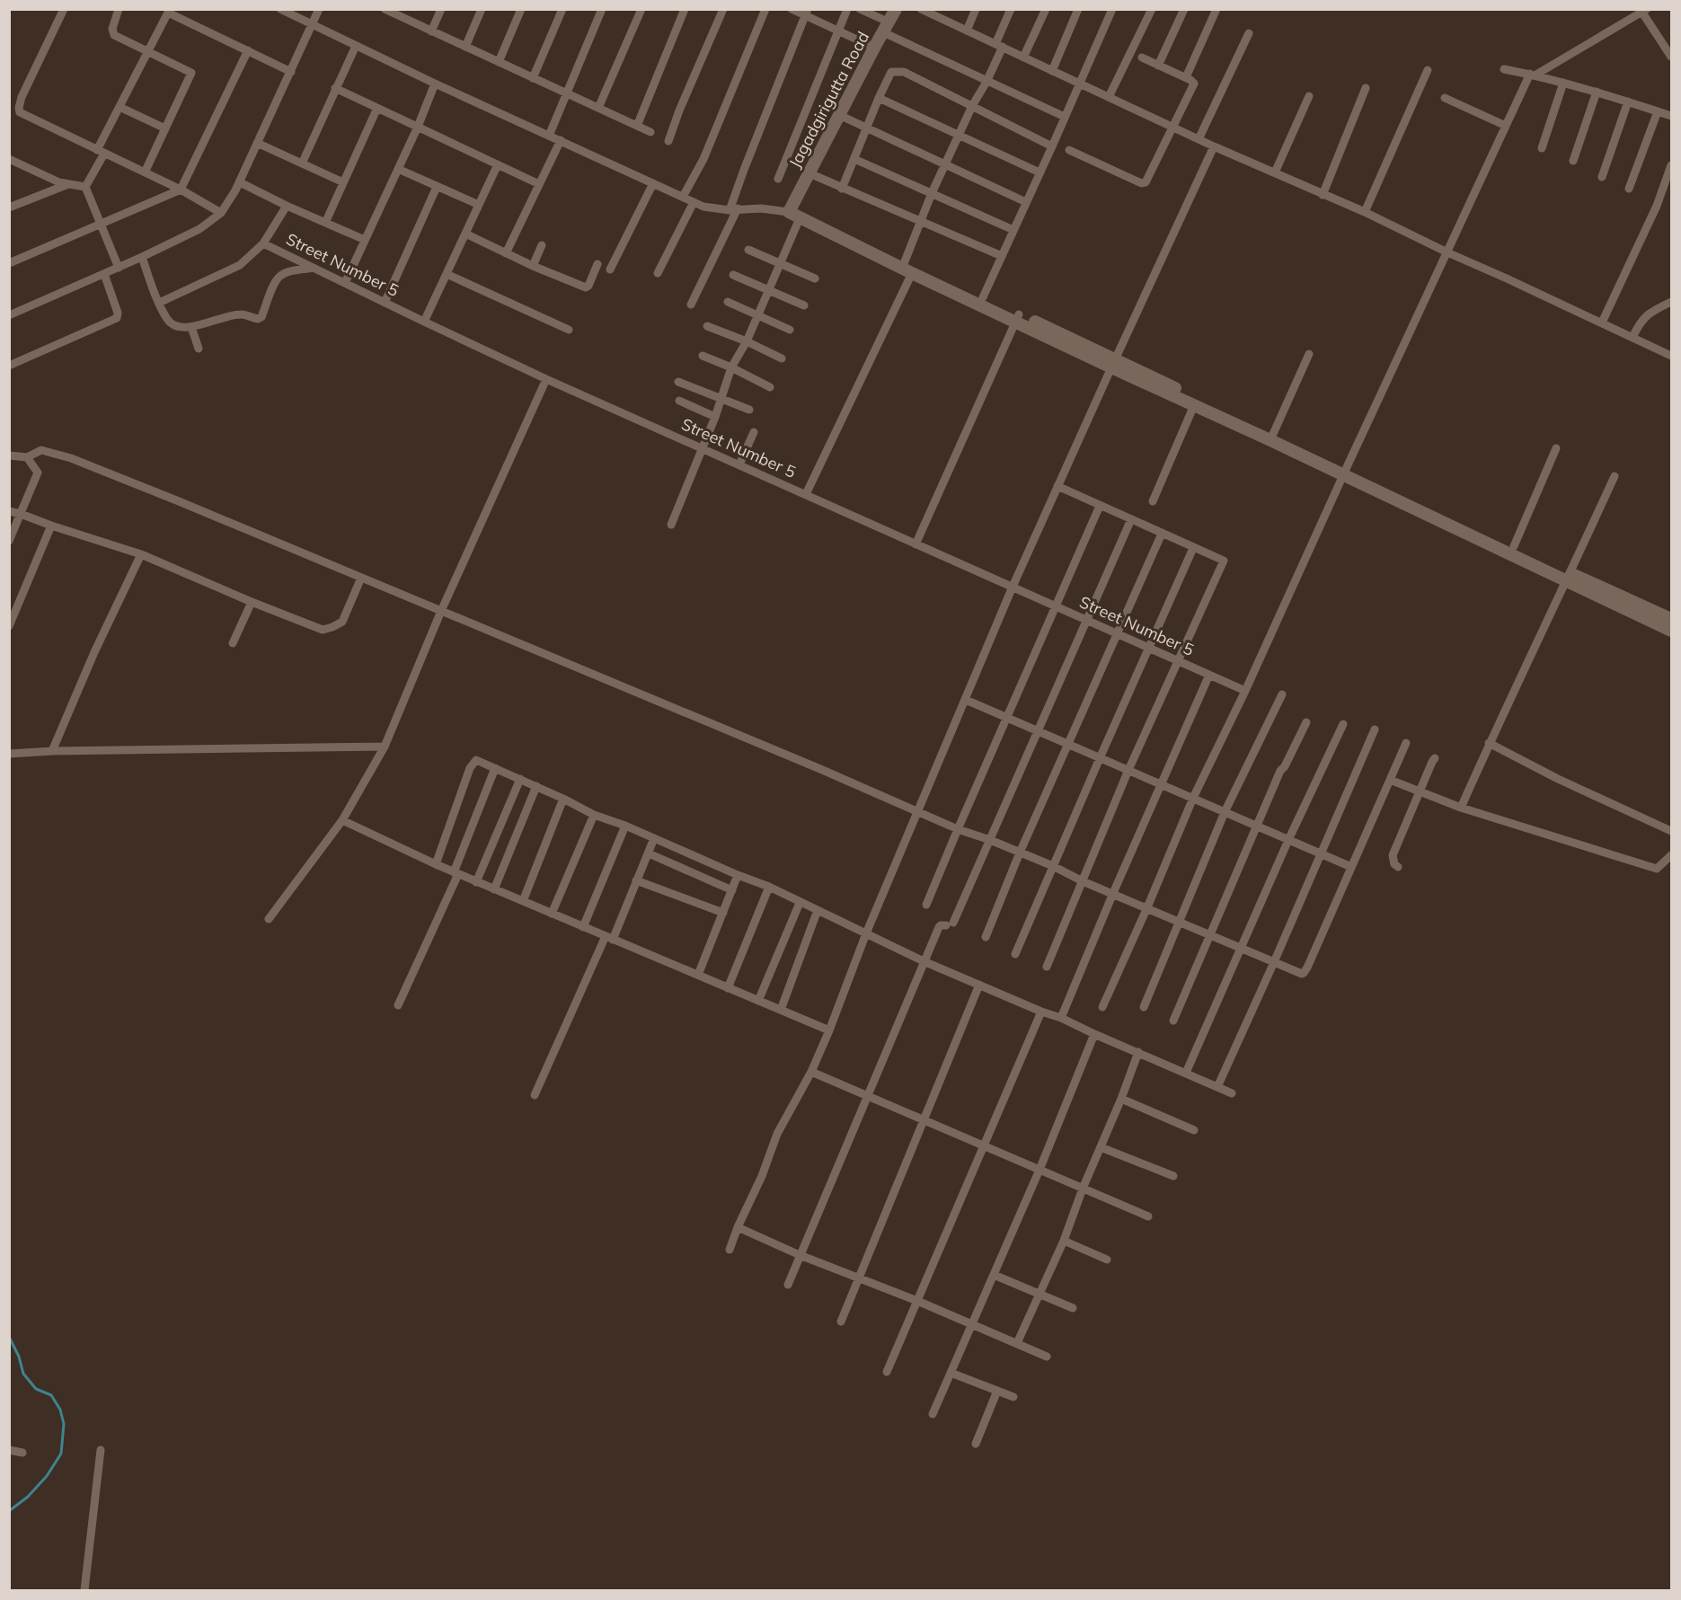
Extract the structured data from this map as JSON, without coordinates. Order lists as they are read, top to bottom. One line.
{"streets":{"street":["Jagadgirigutta Road","Street Number 5"]}}
